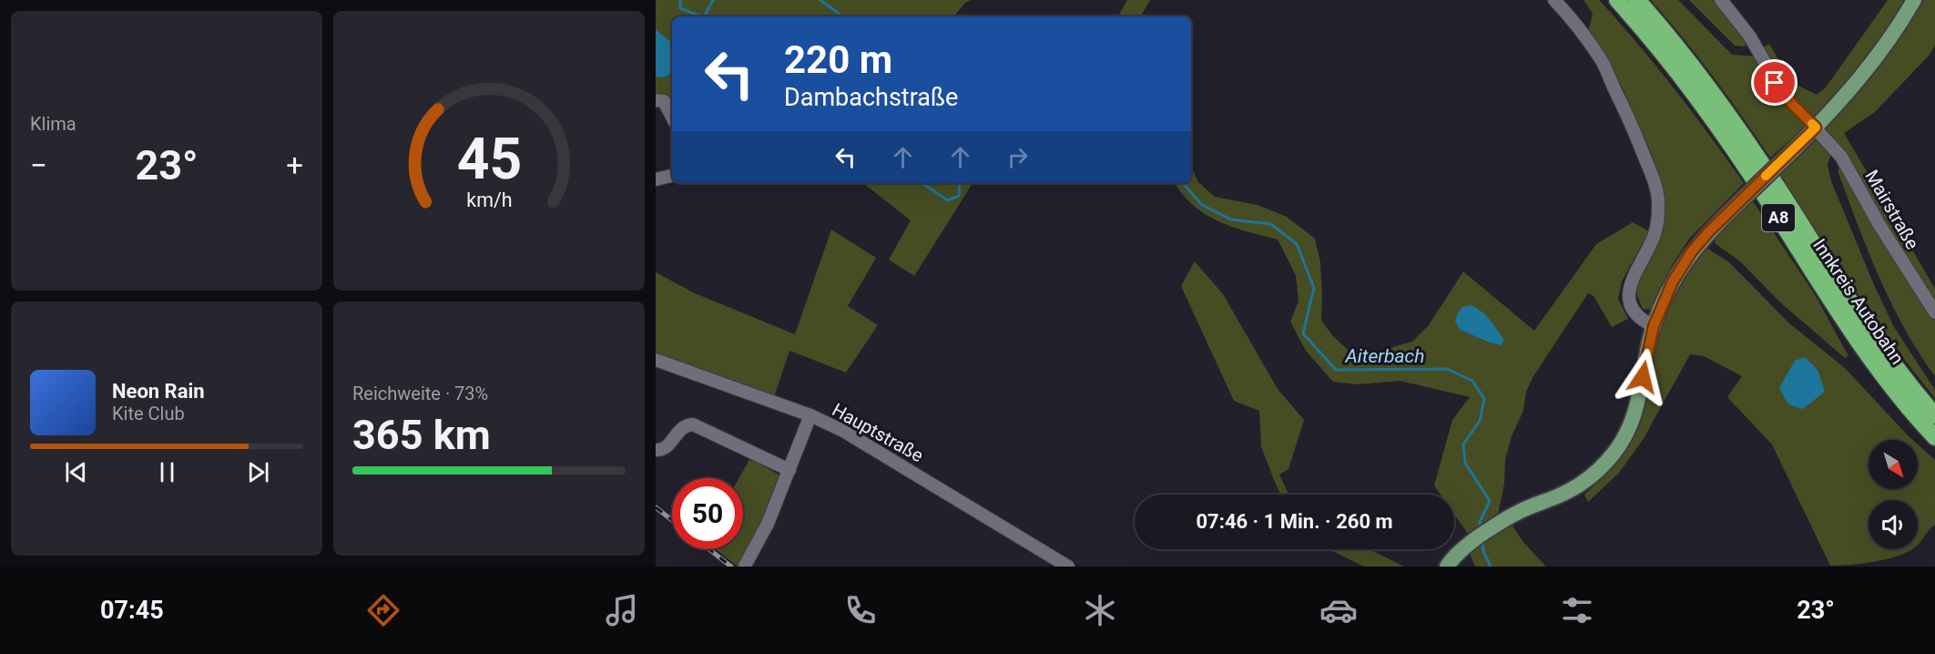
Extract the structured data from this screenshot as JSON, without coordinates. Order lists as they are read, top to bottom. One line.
{"streets":{"highway":["A8","Innkreis Autobahn"],"street":["Mairstraße","Hauptstraße"]},"water":["Aiterbach"],"north":"bottom right","page":{"tile":["Klima",["Reichweite · 73%","365 km"]],"turn":["220 m","Dambachstraße"],"heat":["−","23°","+"],"song":["Neon Rain","Kite Club"],"limit":"50","trip":"07:46 · 1 Min. · 260 m","tabs":["07:45","23°"],"gauge":["45","km/h"]}}
